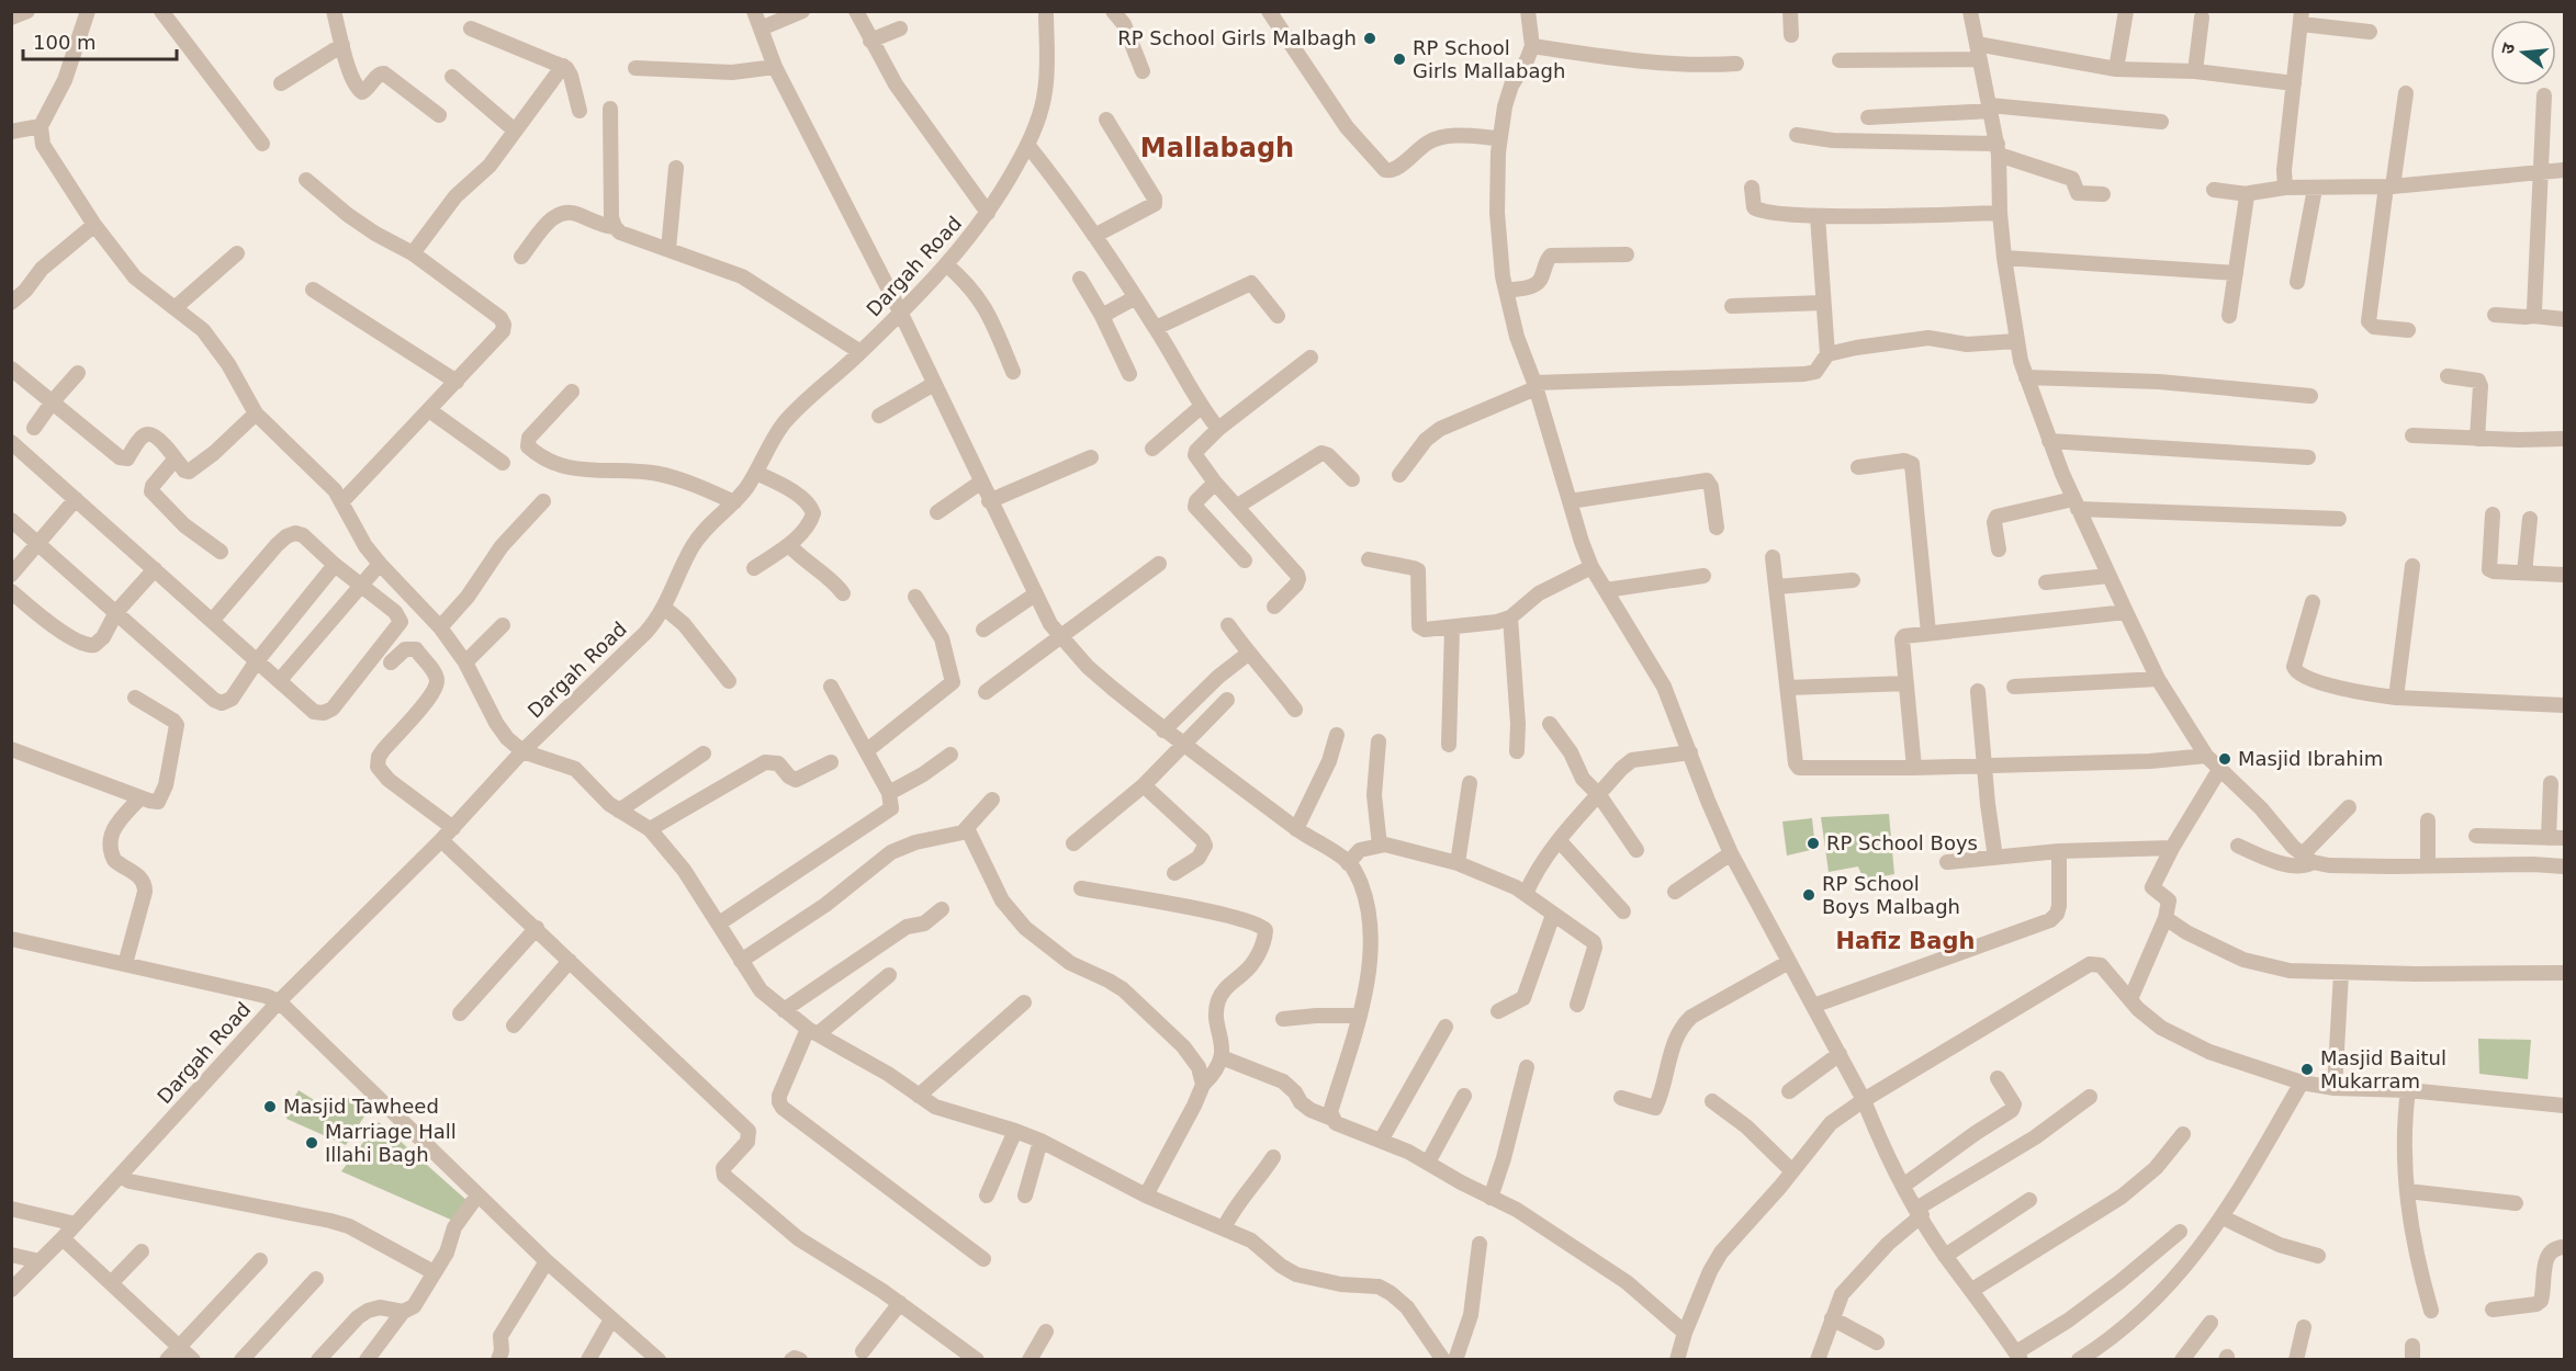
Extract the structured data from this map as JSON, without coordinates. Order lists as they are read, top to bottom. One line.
{"streets":{"street":["Dargah Road"]},"districts":["Mallabagh","Hafiz Bagh"],"places":["RP School Girls Malbagh","RP School Girls Mallabagh","Masjid Ibrahim","RP School Boys","RP School Boys Malbagh","Masjid Baitul Mukarram","Masjid Tawheed","Marriage Hall Illahi Bagh"],"scale_bar":"100 m","north":"left"}
